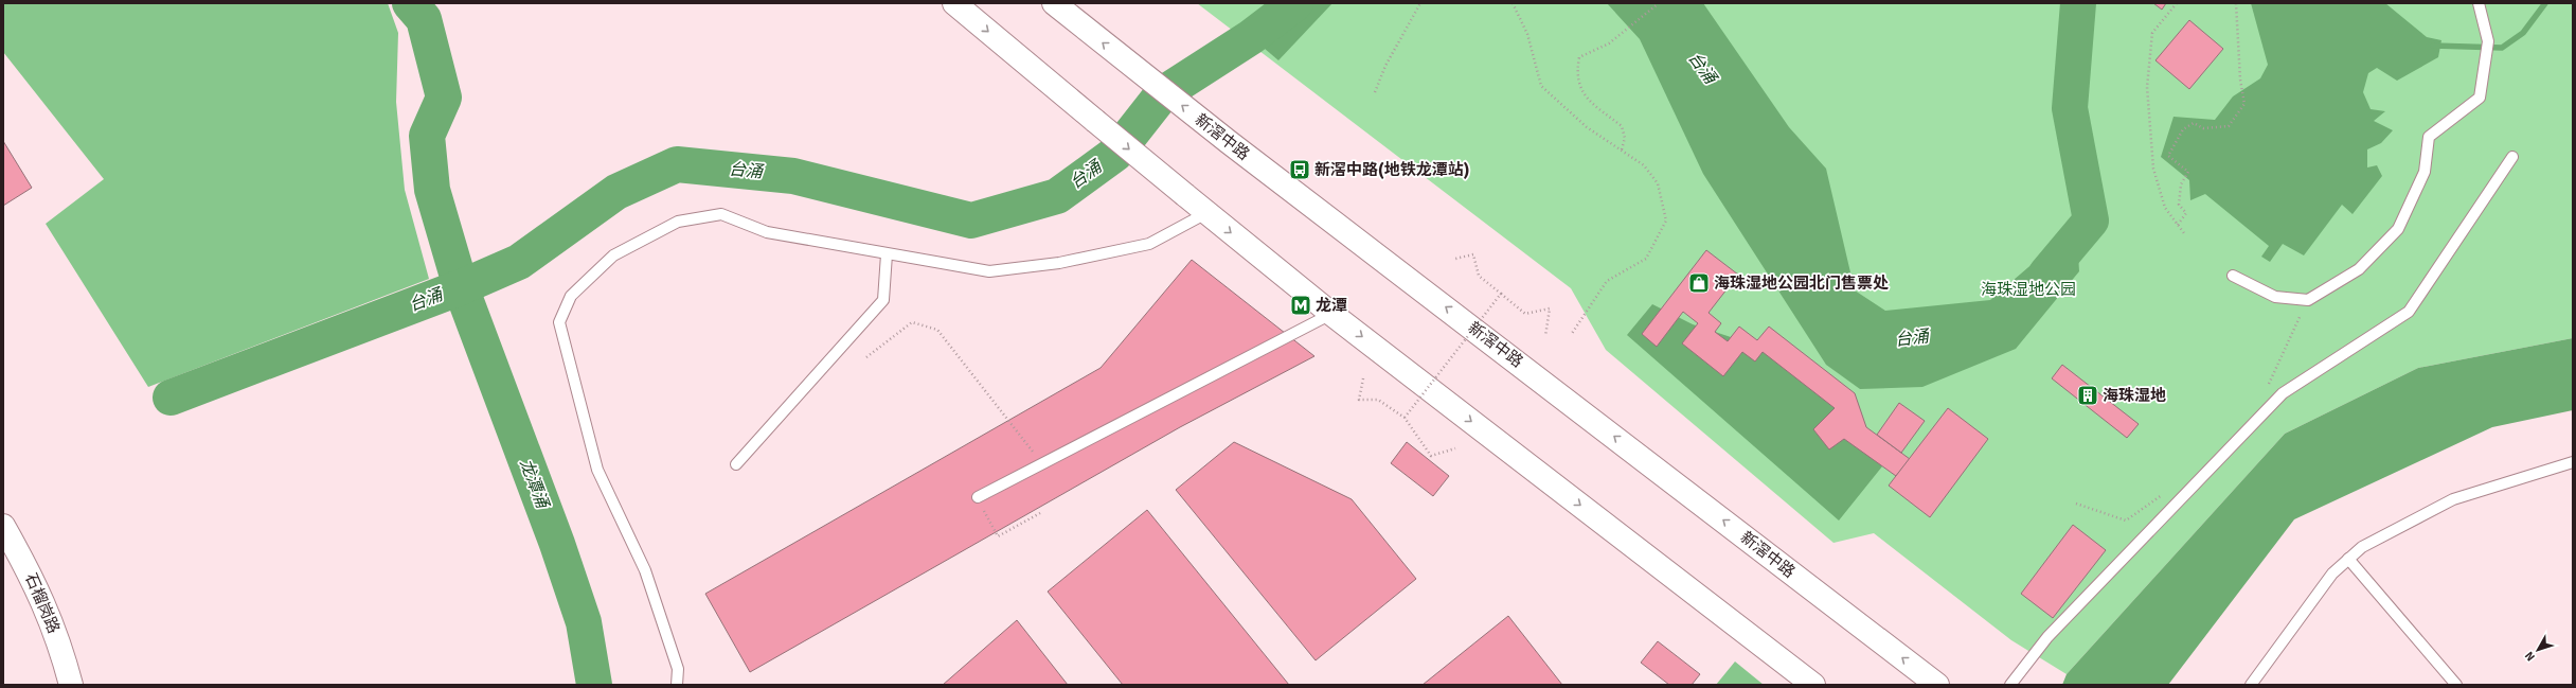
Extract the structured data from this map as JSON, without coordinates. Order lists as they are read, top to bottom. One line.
{"streets":{"main road":["新滘中路","石榴岗路"]},"water":["台涌","龙潭涌"],"parks":["海珠湿地公园"],"places":{"bus stop":["新滘中路(地铁龙潭站)"],"shop":["海珠湿地公园北门售票处"],"metro station":["龙潭"],"building":["海珠湿地"]},"north":"bottom left"}
